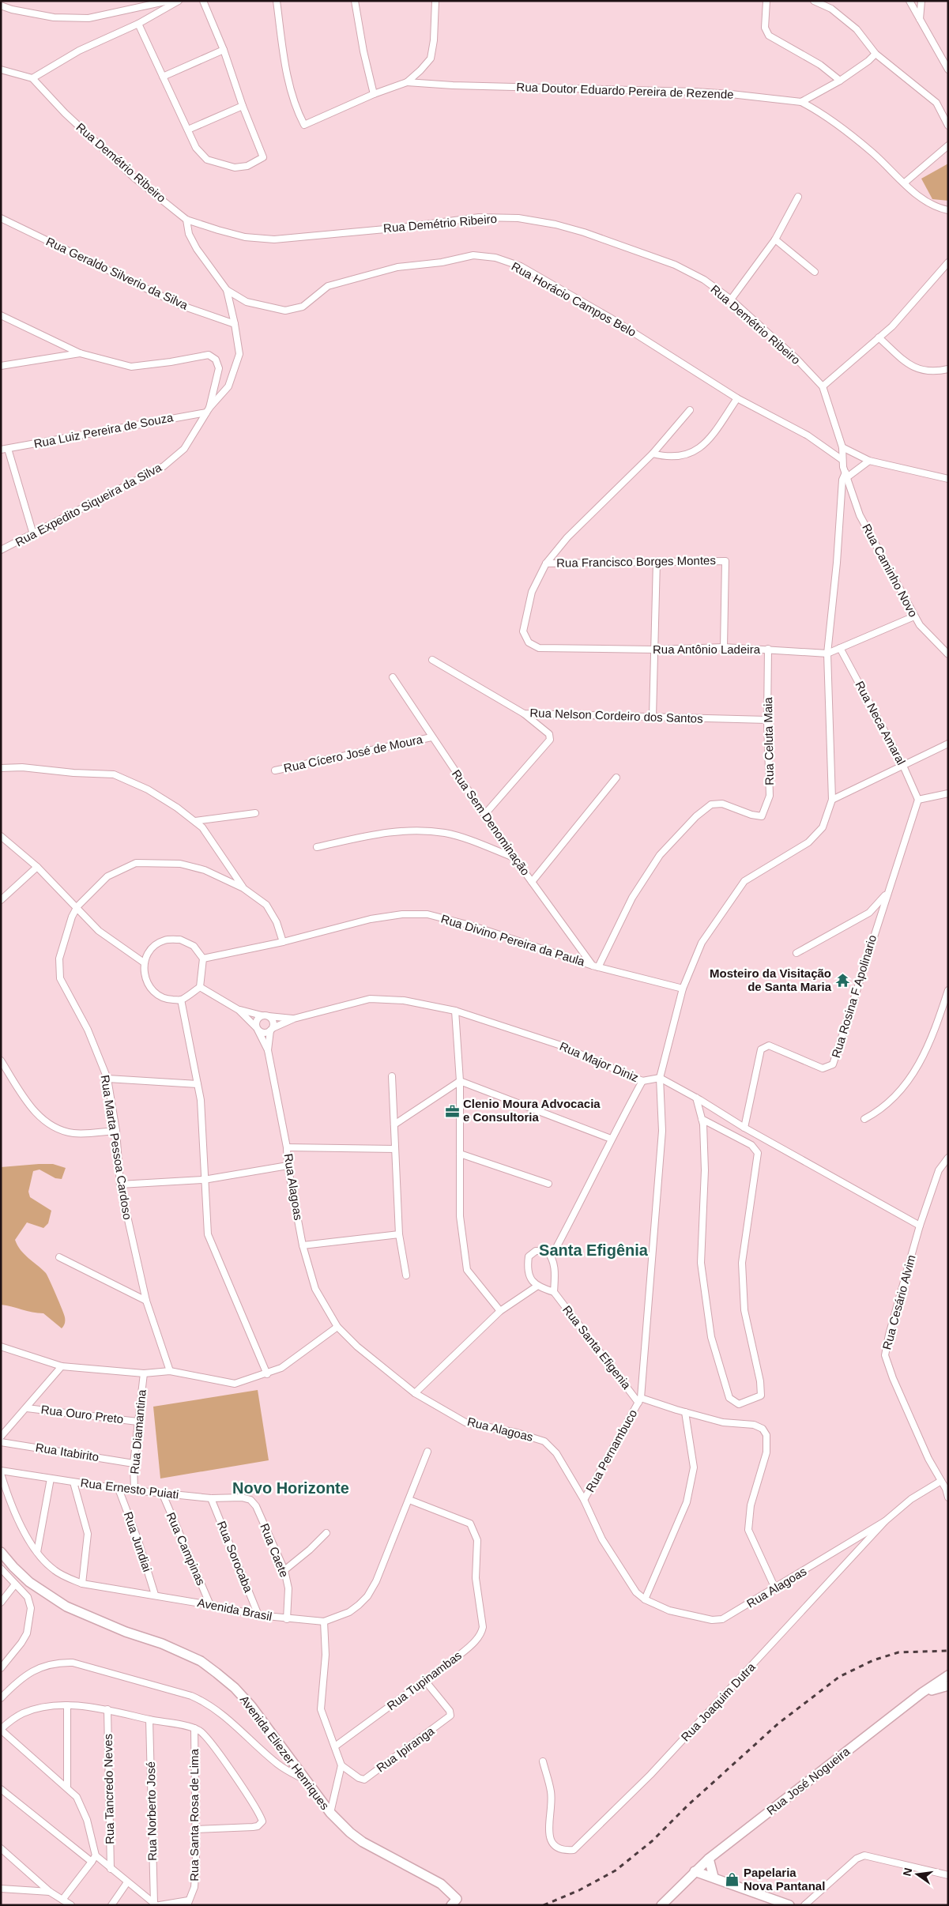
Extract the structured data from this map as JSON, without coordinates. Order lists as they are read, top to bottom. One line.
{"streets":{"street":["Rua Doutor Eduardo Pereira de Rezende","Rua Demétrio Ribeiro","Rua Geraldo Silverio da Silva","Rua Horácio Campos Belo","Rua Luiz Pereira de Souza","Rua Expedito Siqueira da Silva","Rua Francisco Borges Montes","Rua Caminho Novo","Rua Antônio Ladeira","Rua Nelson Cordeiro dos Santos","Rua Neca Amaral","Rua Celuta Maia","Rua Cícero José de Moura","Rua Sem Denominação","Rua Divino Pereira da Paula","Rua Rosina F Apolinario","Rua Major Diniz","Rua Marta Pessoa Cardoso","Rua Alagoas","Rua Cesário Alvim","Rua Santa Efigenia","Rua Ouro Preto","Rua Diamantina","Rua Pernambuco","Rua Itabirito","Rua Ernesto Puiati","Rua Jundiai","Rua Campinas","Rua Caete","Rua Sorocaba","Avenida Brasil","Rua Tupinambas","Rua Joaquim Dutra","Rua Ipiranga","Avenida Eliezer Henriques","Rua José Nogueira","Rua Tancredo Neves","Rua Norberto José","Rua Santa Rosa de Lima"]},"crossings":[["Rua Demétrio Ribeiro","Rua Horácio Campos Belo"],["Rua Demétrio Ribeiro","Rua Caminho Novo"],["Rua Geraldo Silverio da Silva","Rua Expedito Siqueira da Silva"],["Rua Horácio Campos Belo","Rua Expedito Siqueira da Silva"],["Rua Horácio Campos Belo","Rua Caminho Novo"],["Rua Luiz Pereira de Souza","Rua Expedito Siqueira da Silva"],["Rua Francisco Borges Montes","Rua Antônio Ladeira"],["Rua Caminho Novo","Rua Antônio Ladeira"],["Rua Antônio Ladeira","Rua Neca Amaral"],["Rua Antônio Ladeira","Rua Celuta Maia"],["Rua Nelson Cordeiro dos Santos","Rua Celuta Maia"],["Rua Neca Amaral","Rua Rosina F Apolinario"],["Rua Celuta Maia","Rua Sem Denominação"],["Rua Celuta Maia","Rua Divino Pereira da Paula"],["Rua Cícero José de Moura","Rua Sem Denominação"],["Rua Sem Denominação","Rua Divino Pereira da Paula"],["Rua Divino Pereira da Paula","Rua Alagoas"],["Rua Major Diniz","Rua Alagoas"],["Rua Alagoas","Rua Pernambuco"],["Rua Alagoas","Rua Joaquim Dutra"],["Rua Cesário Alvim","Rua Joaquim Dutra"],["Rua Santa Efigenia","Rua Pernambuco"],["Rua Ouro Preto","Rua Diamantina"],["Rua Diamantina","Rua Itabirito"],["Rua Diamantina","Rua Ernesto Puiati"],["Rua Ernesto Puiati","Rua Jundiai"],["Rua Ernesto Puiati","Rua Campinas"],["Rua Ernesto Puiati","Rua Caete"],["Rua Ernesto Puiati","Rua Sorocaba"],["Rua Jundiai","Avenida Brasil"],["Rua Campinas","Avenida Brasil"],["Rua Caete","Avenida Brasil"],["Rua Sorocaba","Avenida Brasil"],["Avenida Brasil","Rua Tupinambas"],["Rua Tupinambas","Rua Ipiranga"],["Rua Norberto José","Rua Santa Rosa de Lima"]],"districts":["Santa Efigênia","Novo Horizonte"],"places":{"temple":["Mosteiro da Visitação de Santa Maria"],"office":["Clenio Moura Advocacia e Consultoria"],"shop":["Papelaria Nova Pantanal"]},"north":"left"}
